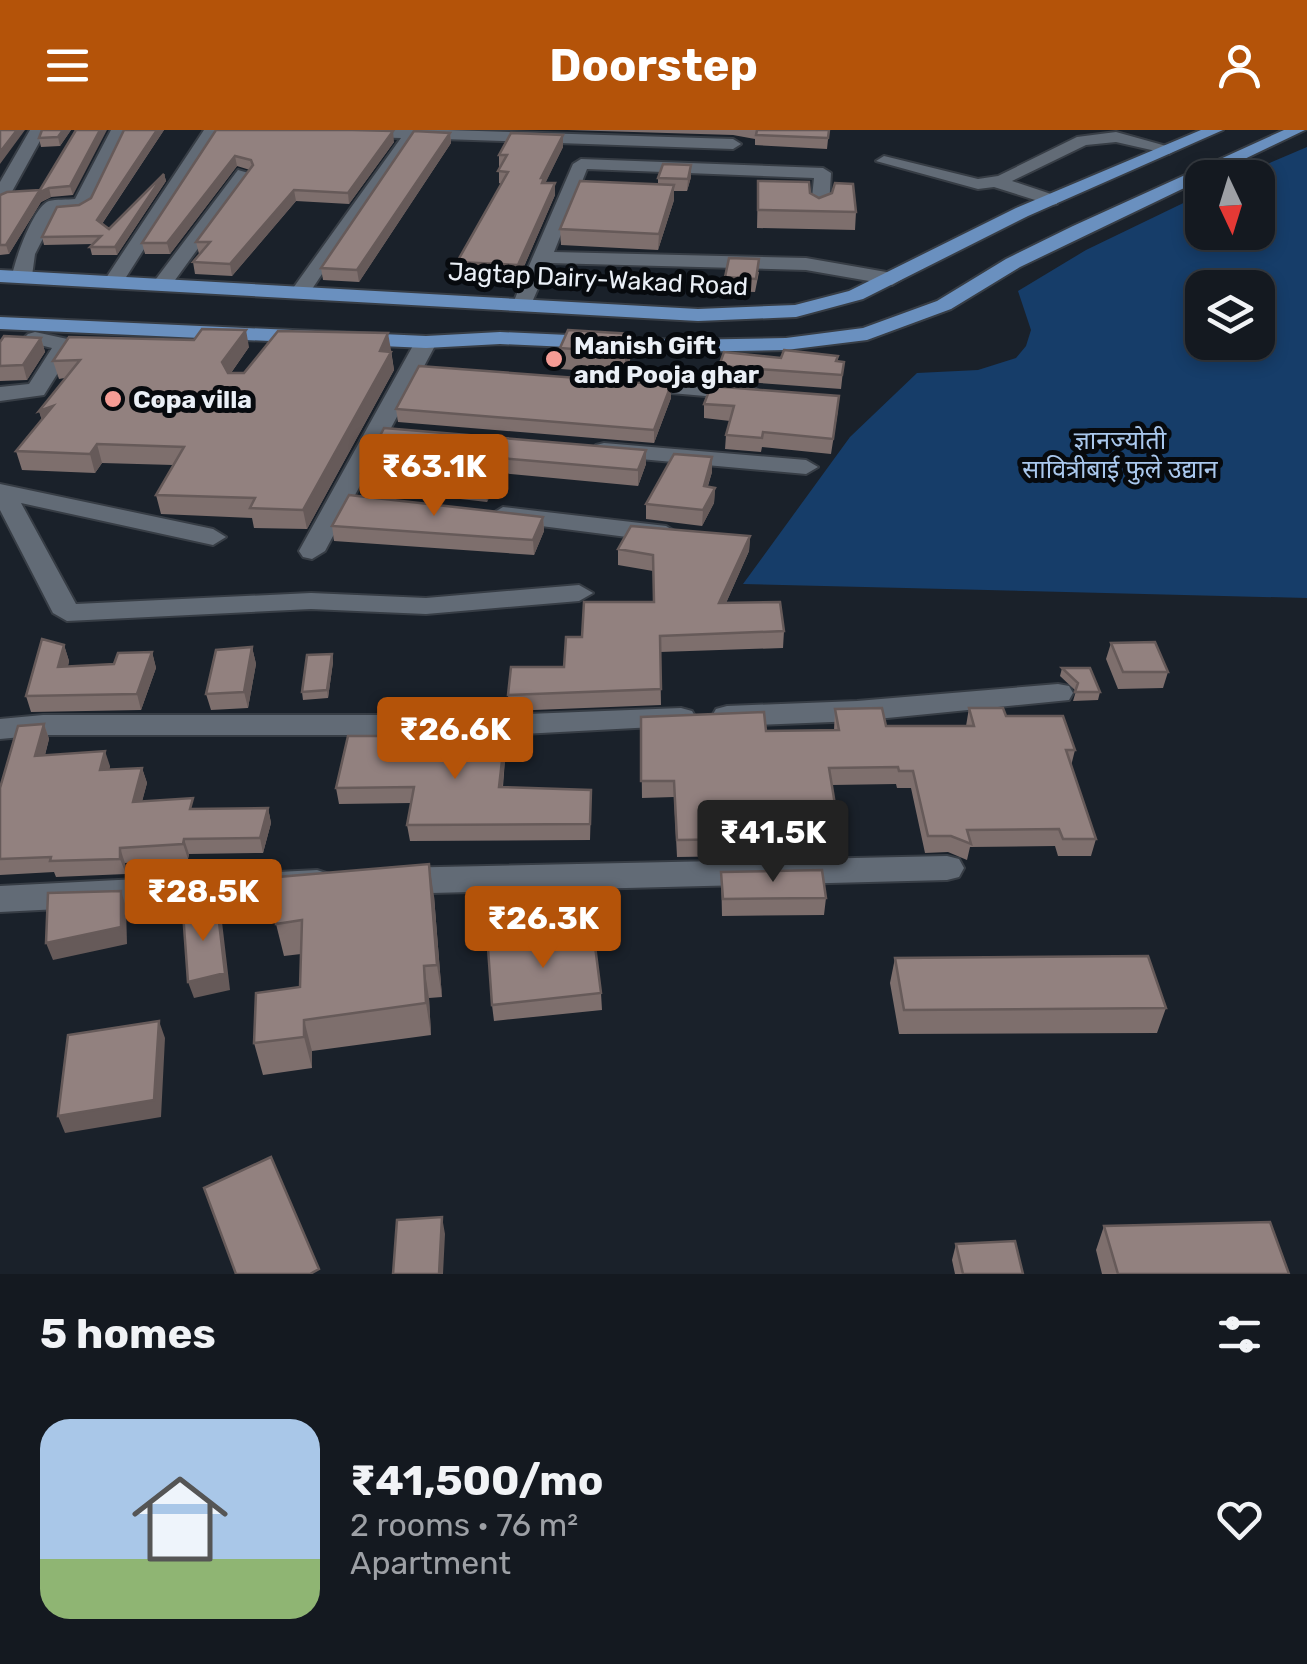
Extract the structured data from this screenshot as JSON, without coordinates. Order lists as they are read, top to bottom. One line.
{"streets":{"main road":["Jagtap Dairy-Wakad Road"]},"parks":["ज्ञानज्योती सावित्रीबाई फुले उद्यान"],"places":["Manish Gift and Pooja ghar","Copa villa"],"north":"bottom","page":{"header":"Doorstep","price":["₹63.1K","₹26.6K","₹41.5K","₹28.5K","₹26.3K"],"heading":"5 homes","list":[{"name":"₹41,500/mo","note":"2 rooms · 76 m² · Apartment"}]}}
